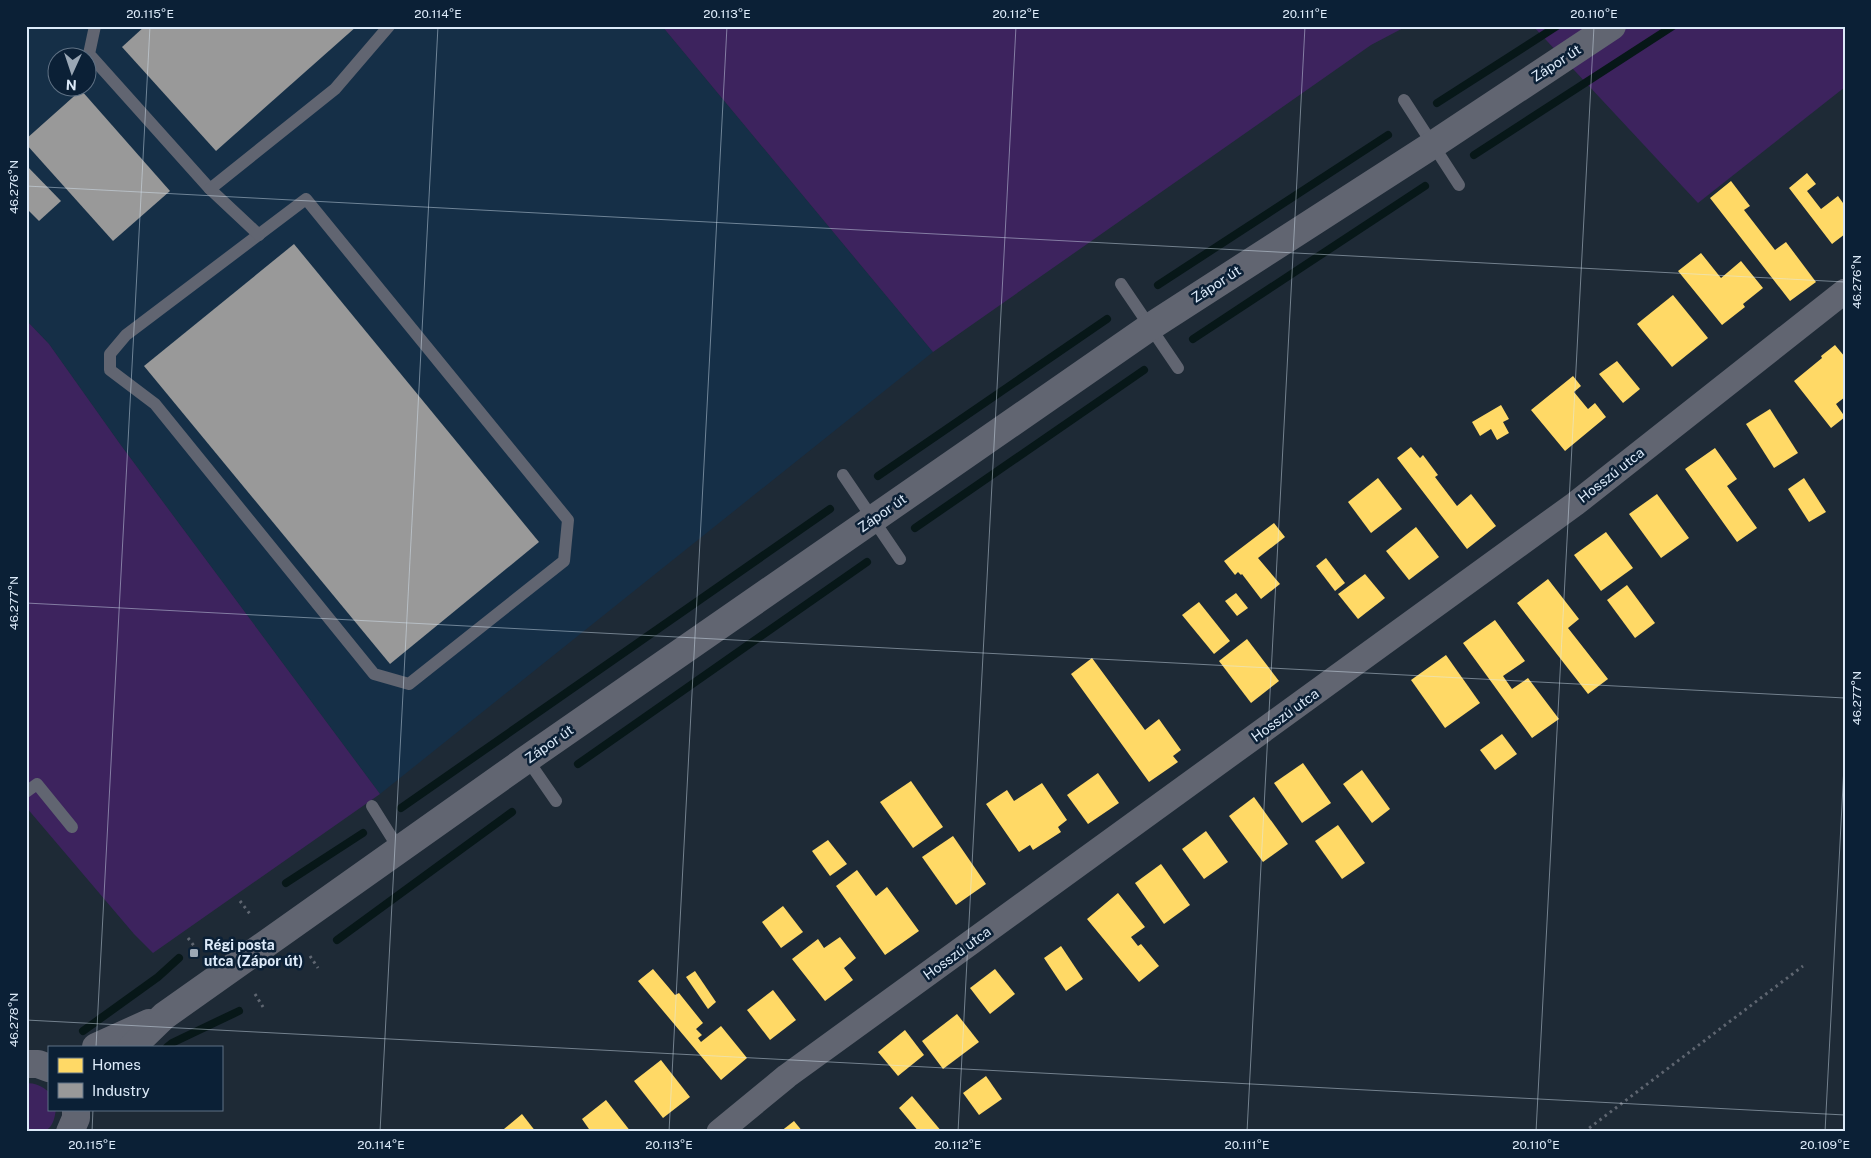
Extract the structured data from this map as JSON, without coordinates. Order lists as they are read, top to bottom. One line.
{"streets":{"street":["Zápor út","Hosszú utca"]},"places":{"transit":["Régi posta utca (Zápor út)"]},"legend":["Homes","Industry"],"north":"bottom","coordinates":["20.115°E","20.114°E","20.113°E","20.112°E","20.111°E","20.110°E","46.276°N","46.277°N","46.278°N","20.109°E"]}
